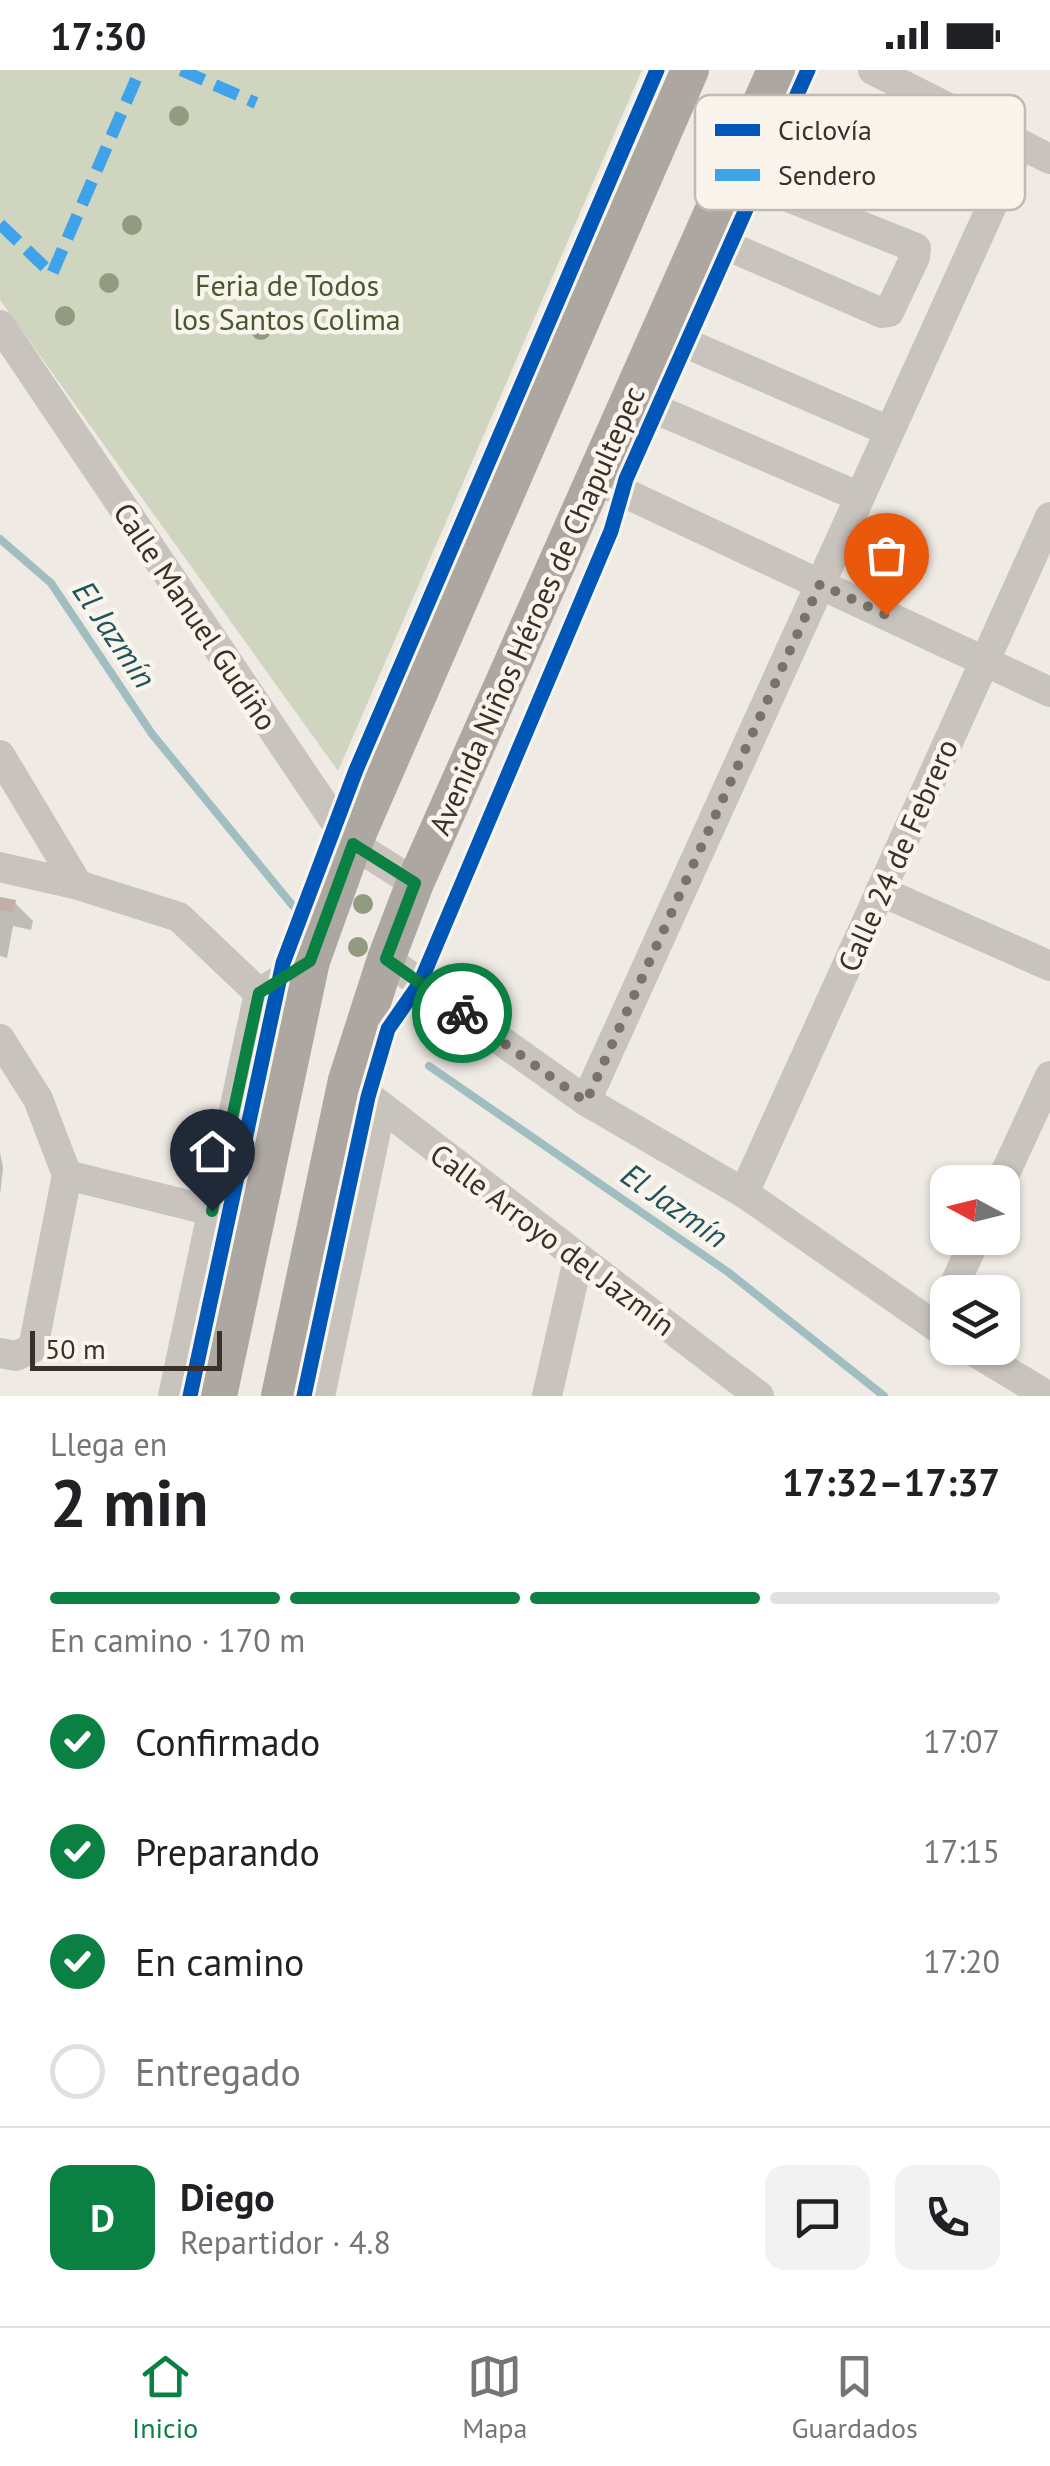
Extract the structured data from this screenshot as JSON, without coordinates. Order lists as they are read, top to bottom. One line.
{"streets":{"main road":["Avenida Niños Héroes de Chapultepec"],"street":["Calle Manuel Gudiño","Calle 24 de Febrero","Calle Arroyo del Jazmín"]},"crossings":[["Avenida Niños Héroes de Chapultepec","Calle Manuel Gudiño"],["Avenida Niños Héroes de Chapultepec","Calle Arroyo del Jazmín"]],"water":["El Jazmín"],"parks":["Feria de Todos los Santos Colima"],"legend":["Ciclovía","Sendero"],"scale_bar":"50 m","north":"left","page":{"status":"17:30","scale":"50 m","heading":["2 min","Llega en","17:32–17:37"],"panel":["Diego","Repartidor · 4.8"],"bar":"En camino · 170 m","list":[["Confirmado","17:07"],["Preparando","17:15"],["En camino","17:20"],"Entregado"],"round":"D","tabs":["Inicio","Mapa","Guardados"]}}
